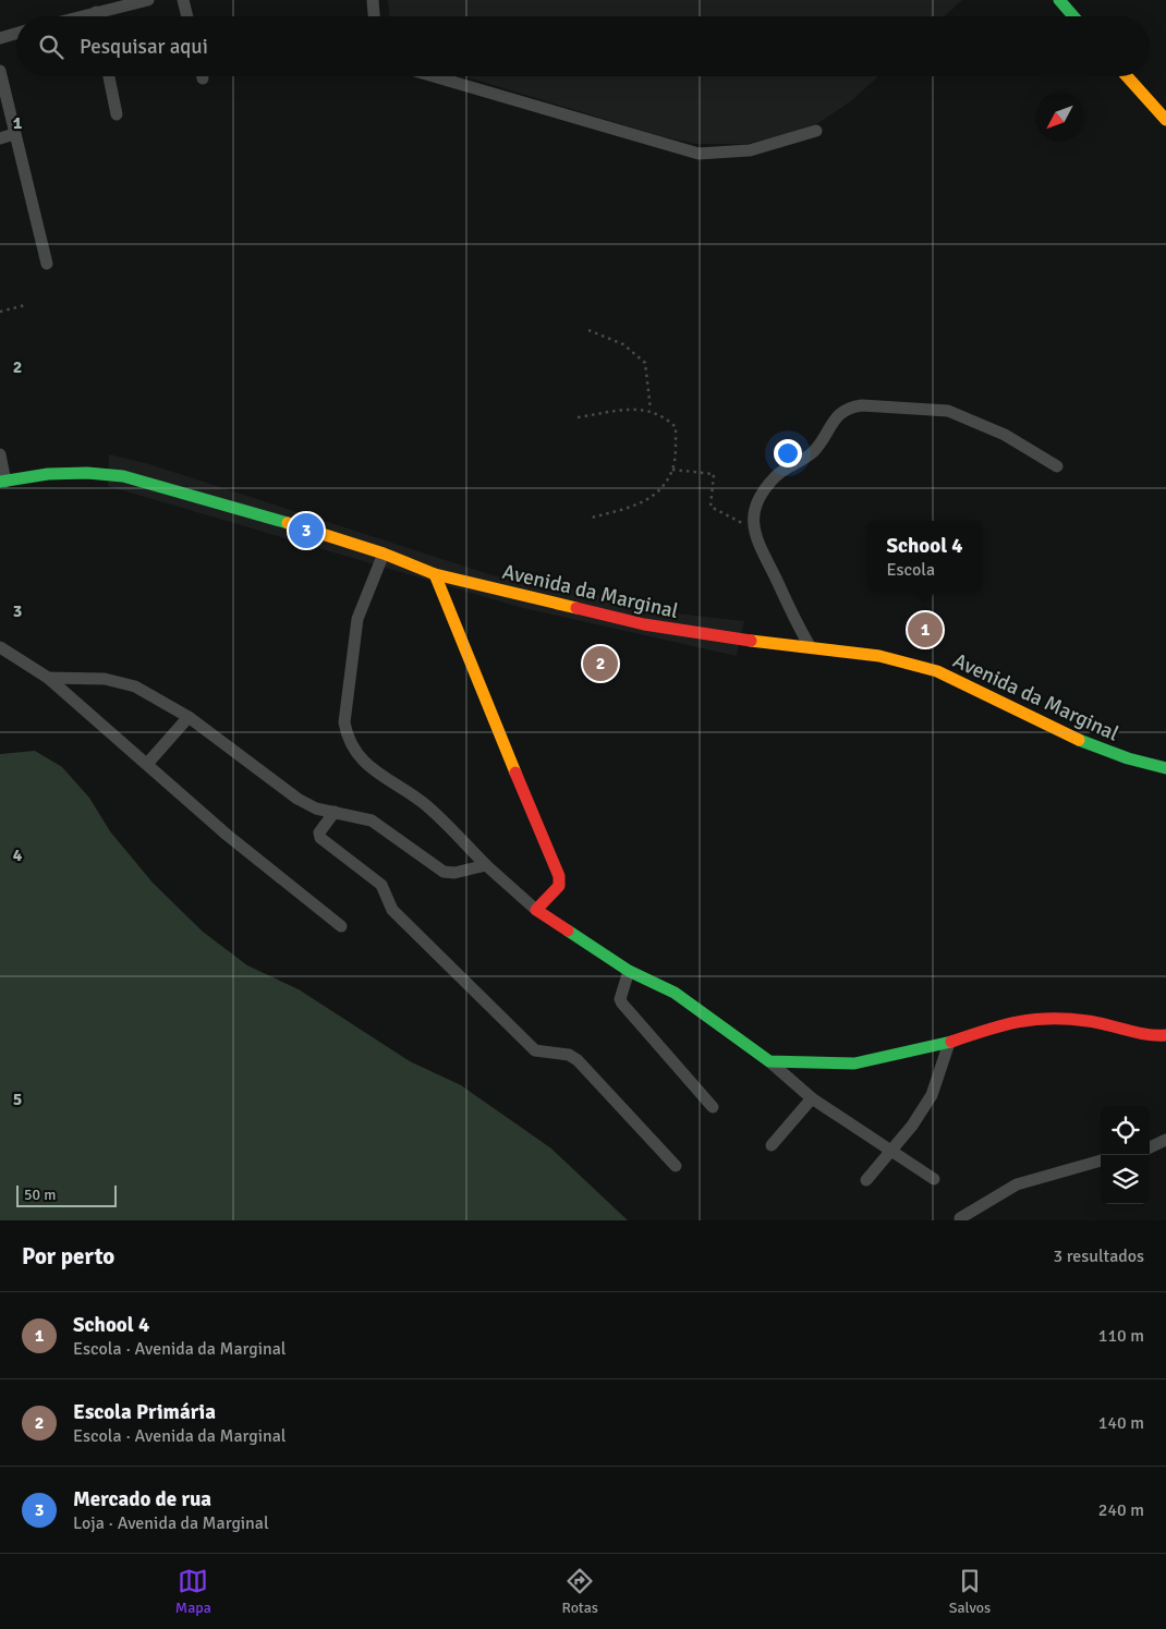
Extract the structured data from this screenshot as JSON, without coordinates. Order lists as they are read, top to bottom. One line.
{"streets":{"street":["Avenida da Marginal"]},"scale_bar":"50 m","north":"bottom left","page":{"search":"Pesquisar aqui","pins":["3","1","2"],"popup":["School 4","Escola"],"scale":"50 m","heading":["Por perto","3 resultados"],"list":[{"mark":"1","name":"School 4","note":"Escola · Avenida da Marginal","value":"110 m"},{"mark":"2","name":"Escola Primária","note":"Escola · Avenida da Marginal","value":"140 m"},{"mark":"3","name":"Mercado de rua","note":"Loja · Avenida da Marginal","value":"240 m"}],"nav":["Mapa","Rotas","Salvos"]},"grid":{"rows":["1","2","3","4","5"]}}
